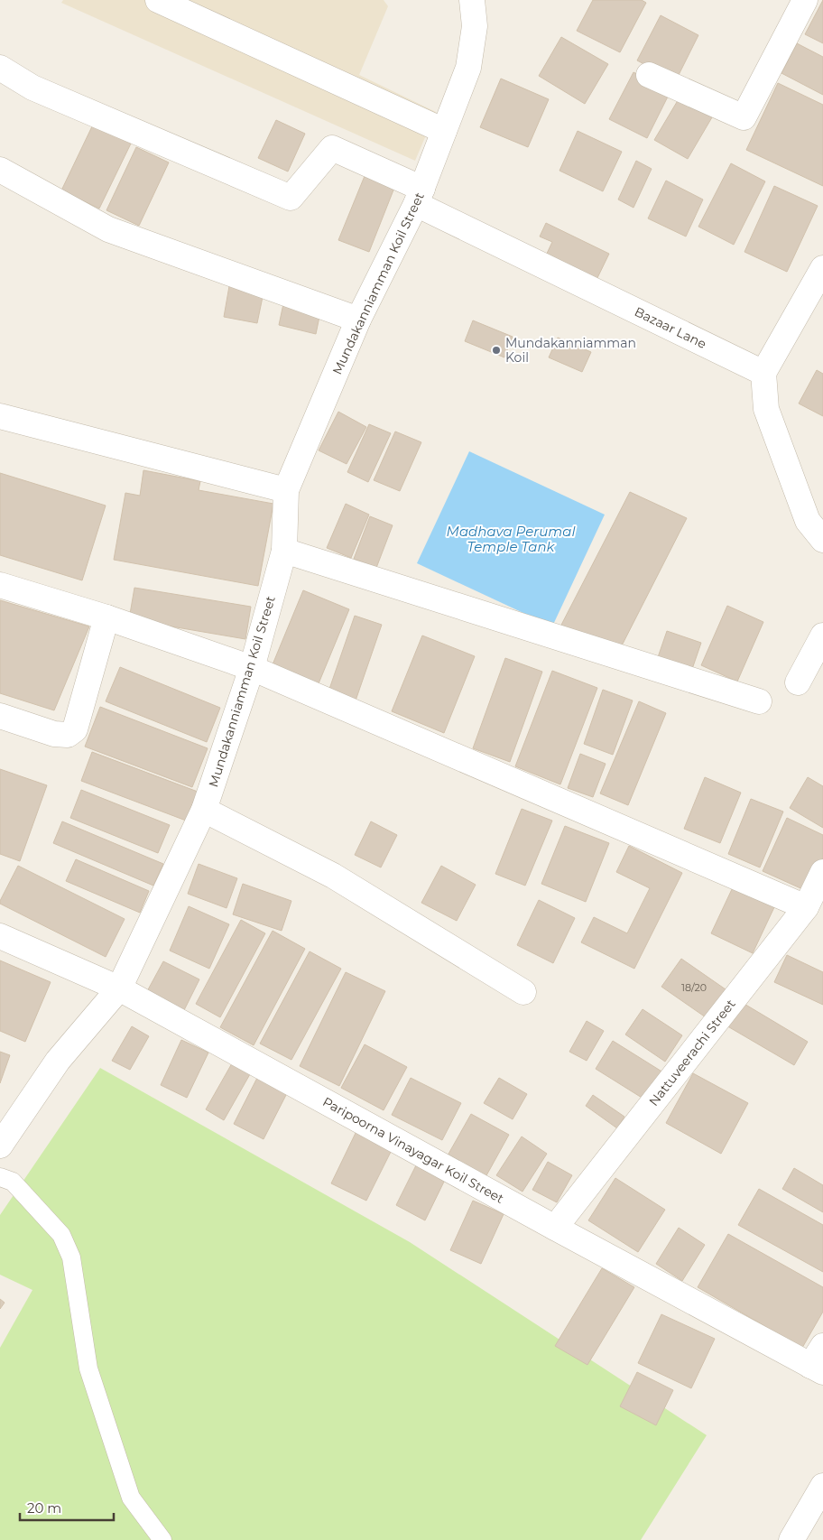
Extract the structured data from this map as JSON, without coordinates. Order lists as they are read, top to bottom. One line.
{"streets":{"street":["Mundakanniamman Koil Street","Bazaar Lane","Nattuveerachi Street","Paripoorna Vinayagar Koil Street"]},"crossings":[["Mundakanniamman Koil Street","Bazaar Lane"],["Mundakanniamman Koil Street","Paripoorna Vinayagar Koil Street"],["Nattuveerachi Street","Paripoorna Vinayagar Koil Street"]],"water":["Madhava Perumal Temple Tank"],"places":["Mundakanniamman Koil"],"house_numbers":["18/20"],"scale_bar":"20 m"}
